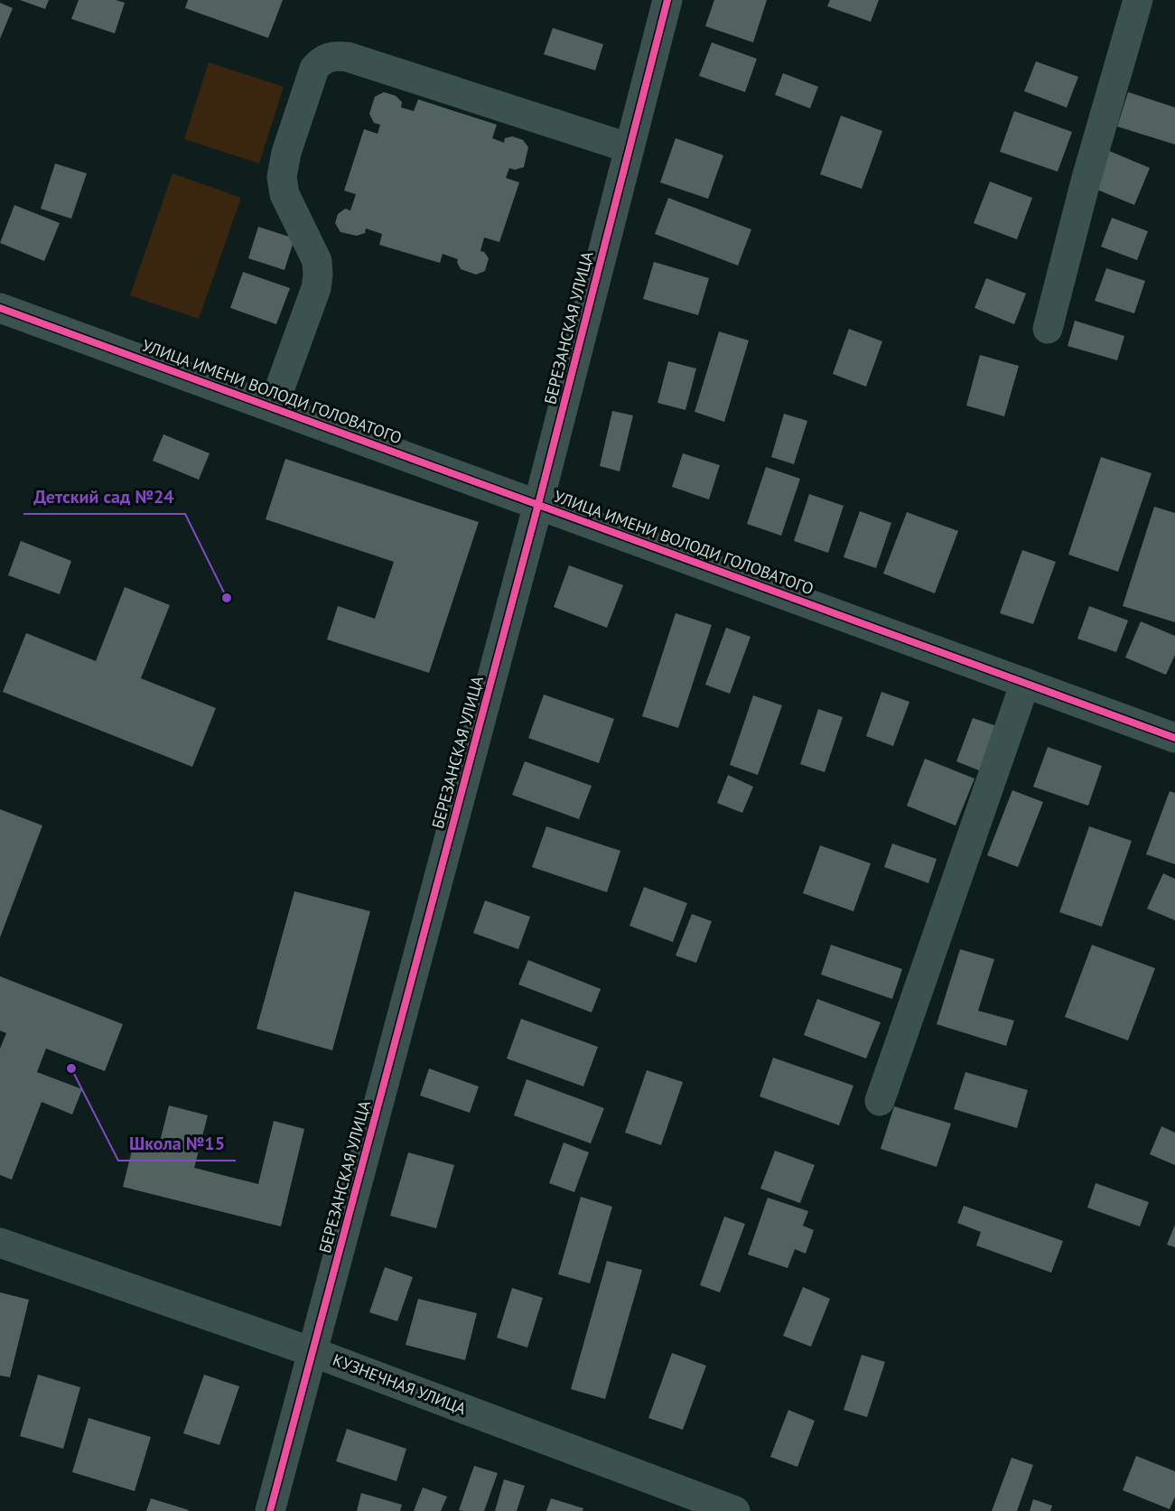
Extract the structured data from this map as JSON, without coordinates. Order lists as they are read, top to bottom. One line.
{"streets":{"street":["БЕРЕЗАНСКАЯ УЛИЦА","УЛИЦА ИМЕНИ ВОЛОДИ ГОЛОВАТОГО","КУЗНЕЧНАЯ УЛИЦА"]},"crossings":[["БЕРЕЗАНСКАЯ УЛИЦА","УЛИЦА ИМЕНИ ВОЛОДИ ГОЛОВАТОГО"],["БЕРЕЗАНСКАЯ УЛИЦА","КУЗНЕЧНАЯ УЛИЦА"]],"places":["Детский сад №24","Школа №15"]}
